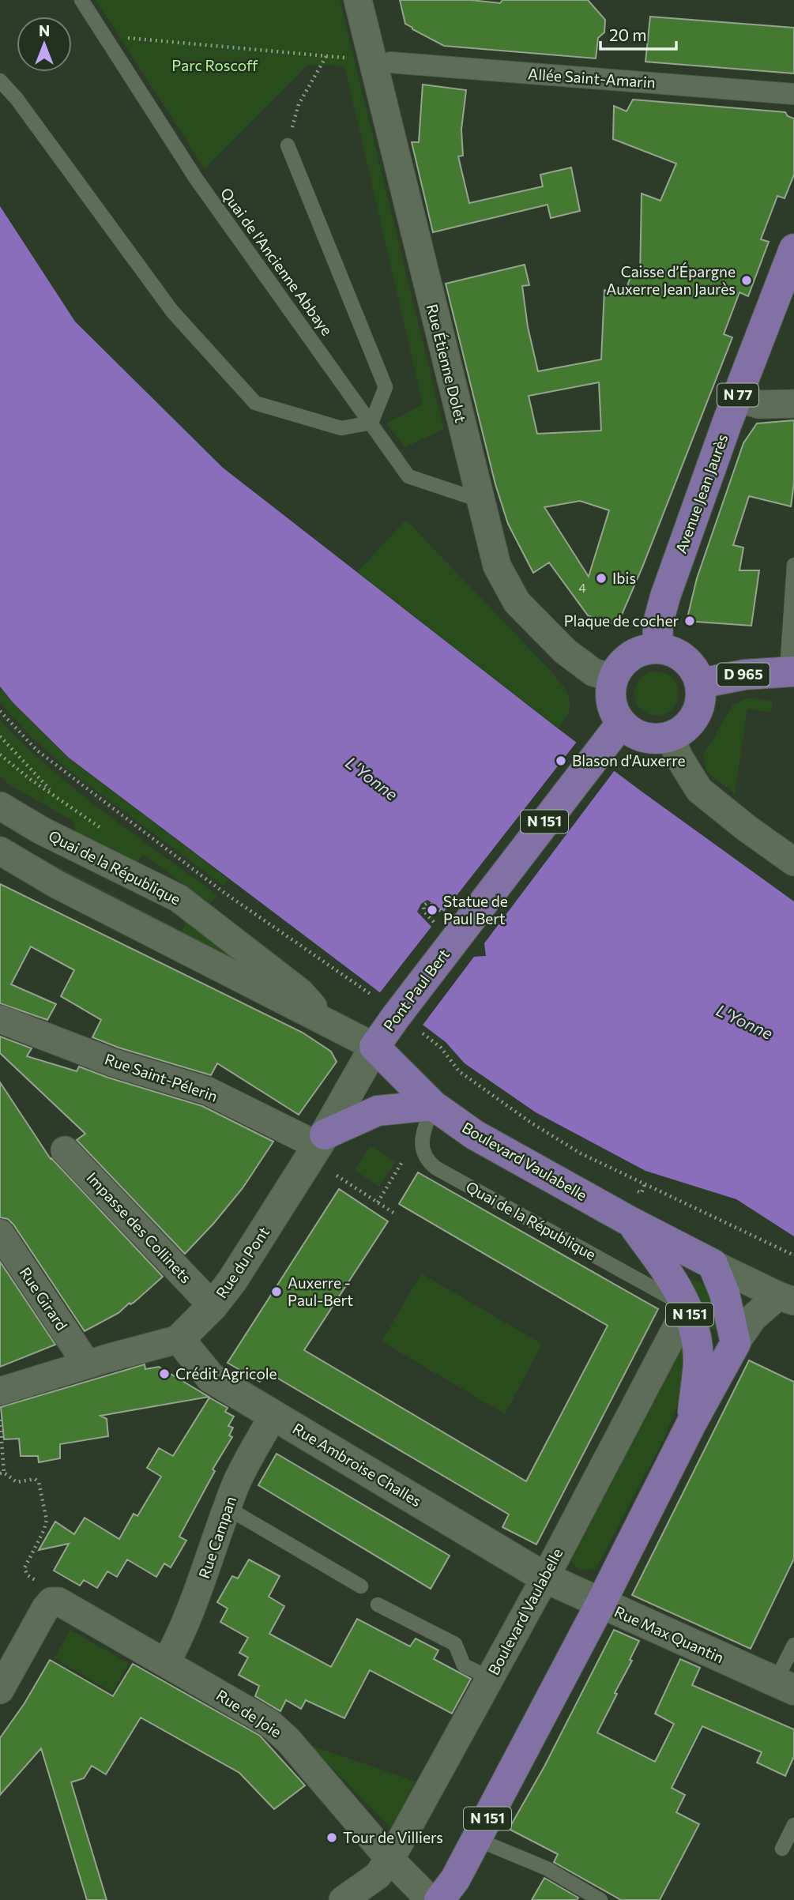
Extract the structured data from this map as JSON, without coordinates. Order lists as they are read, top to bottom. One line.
{"streets":{"main road":["N 77","Avenue Jean Jaurès","D 965","N 151","Pont Paul Bert","Boulevard Vaulabelle"],"street":["Allée Saint-Amarin","Rue Étienne Dolet","Quai de la République","Rue Saint-Pélerin","Impasse des Collinets","Rue du Pont","Rue Girard","Rue Ambroise Challes","Rue Campan","Rue Max Quantin","Rue de Joie"],"lane":["Quai de l'Ancienne Abbaye"]},"crossings":[["Quai de l'Ancienne Abbaye","Rue Étienne Dolet"],["Rue Étienne Dolet","Avenue Jean Jaurès"],["Rue Étienne Dolet","D 965"],["Rue Étienne Dolet","Pont Paul Bert"],["Avenue Jean Jaurès","D 965"],["Avenue Jean Jaurès","Pont Paul Bert"],["D 965","Pont Paul Bert"],["N 151","Boulevard Vaulabelle"],["Quai de la République","Pont Paul Bert"],["Quai de la République","Boulevard Vaulabelle"],["Quai de la République","Rue du Pont"],["Pont Paul Bert","Boulevard Vaulabelle"],["Pont Paul Bert","Rue du Pont"],["Rue Saint-Pélerin","Rue du Pont"],["Boulevard Vaulabelle","Rue du Pont"],["Boulevard Vaulabelle","Rue Ambroise Challes"],["Boulevard Vaulabelle","Rue Max Quantin"],["Boulevard Vaulabelle","Rue de Joie"],["Impasse des Collinets","Rue du Pont"],["Rue du Pont","Rue Girard"],["Rue du Pont","Rue Ambroise Challes"],["Rue Ambroise Challes","Rue Campan"],["Rue Ambroise Challes","Rue Max Quantin"],["Rue Campan","Rue de Joie"]],"water":["L'Yonne"],"parks":["Parc Roscoff"],"places":["Caisse d’Épargne Auxerre Jean Jaurès","Ibis","Plaque de cocher","Blason d'Auxerre","Statue de Paul Bert","Auxerre - Paul-Bert","Crédit Agricole","Tour de Villiers"],"house_numbers":["4"],"scale_bar":"20 m","north":"top"}
